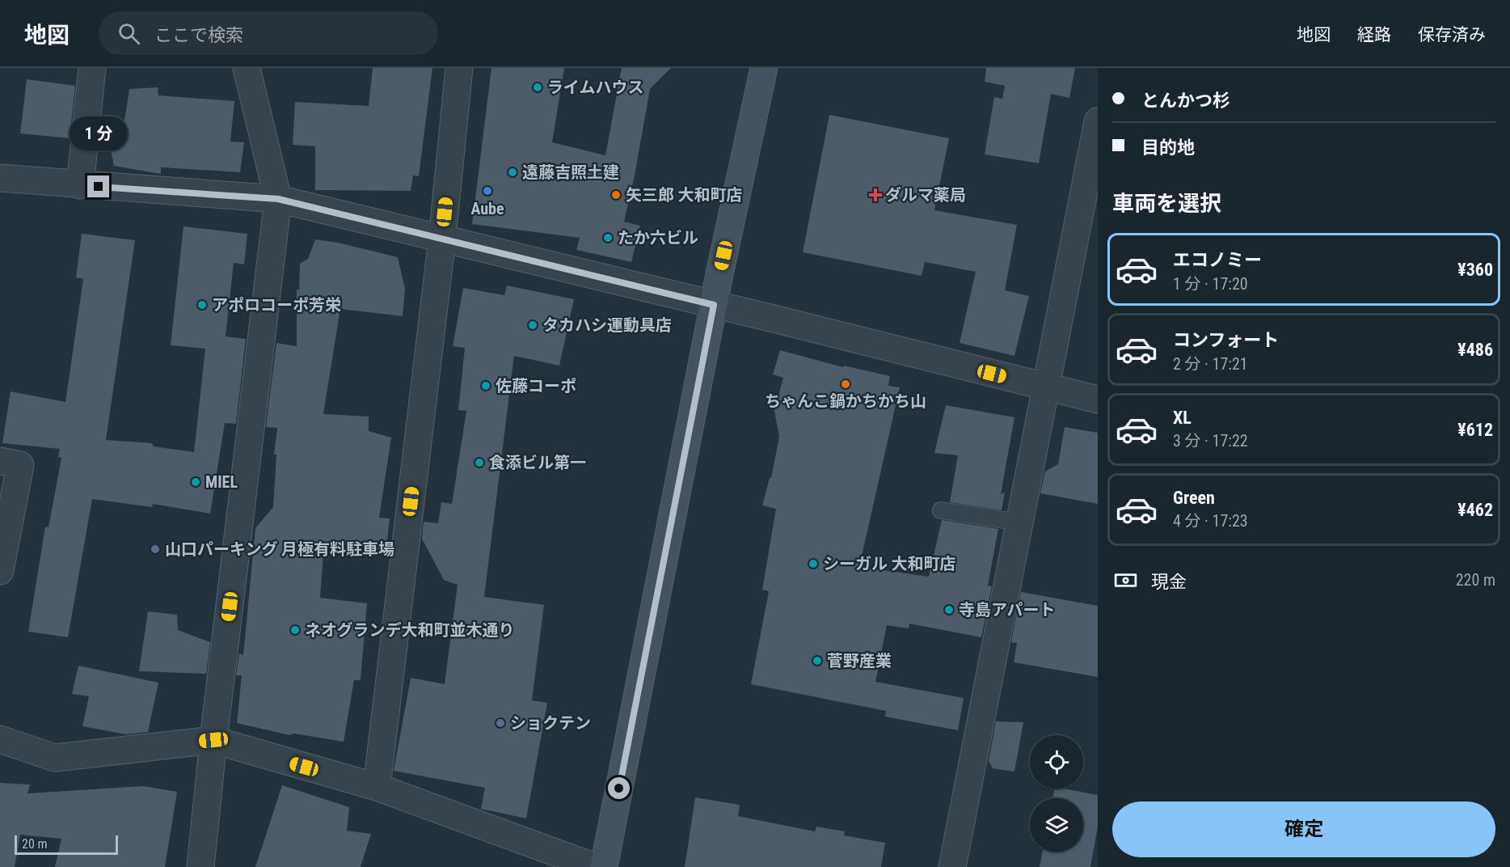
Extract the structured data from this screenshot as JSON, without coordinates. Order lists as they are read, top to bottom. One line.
{"places":{"other":["ライムハウス","遠藤吉照土建","Aube","矢三郎 大和町店","たか六ビル","アポロコーポ芳栄","タカハシ運動具店","ちゃんこ鍋かちかち山","佐藤コーポ","食添ビル第一","MIEL","山口パーキング 月極有料駐車場","シーガル 大和町店","寺島アパート","ネオグランデ大和町並木通り","菅野産業","ショクテン"],"health":["ダルマ薬局"]},"scale_bar":"20 m","page":{"header":"地図","search":"ここで検索","nav":["地図","経路","保存済み"],"banner":["とんかつ杉","目的地"],"bubble":"1 分","heading":"車両を選択","list":[{"name":"エコノミー","note":"1 分 · 17:20","value":"¥360"},{"name":"コンフォート","note":"2 分 · 17:21","value":"¥486"},{"name":"XL","note":"3 分 · 17:22","value":"¥612"},{"name":"Green","note":"4 分 · 17:23","value":"¥462"}],"pay":["現金","220 m"],"buttons":"確定","scale":"20 m"}}
